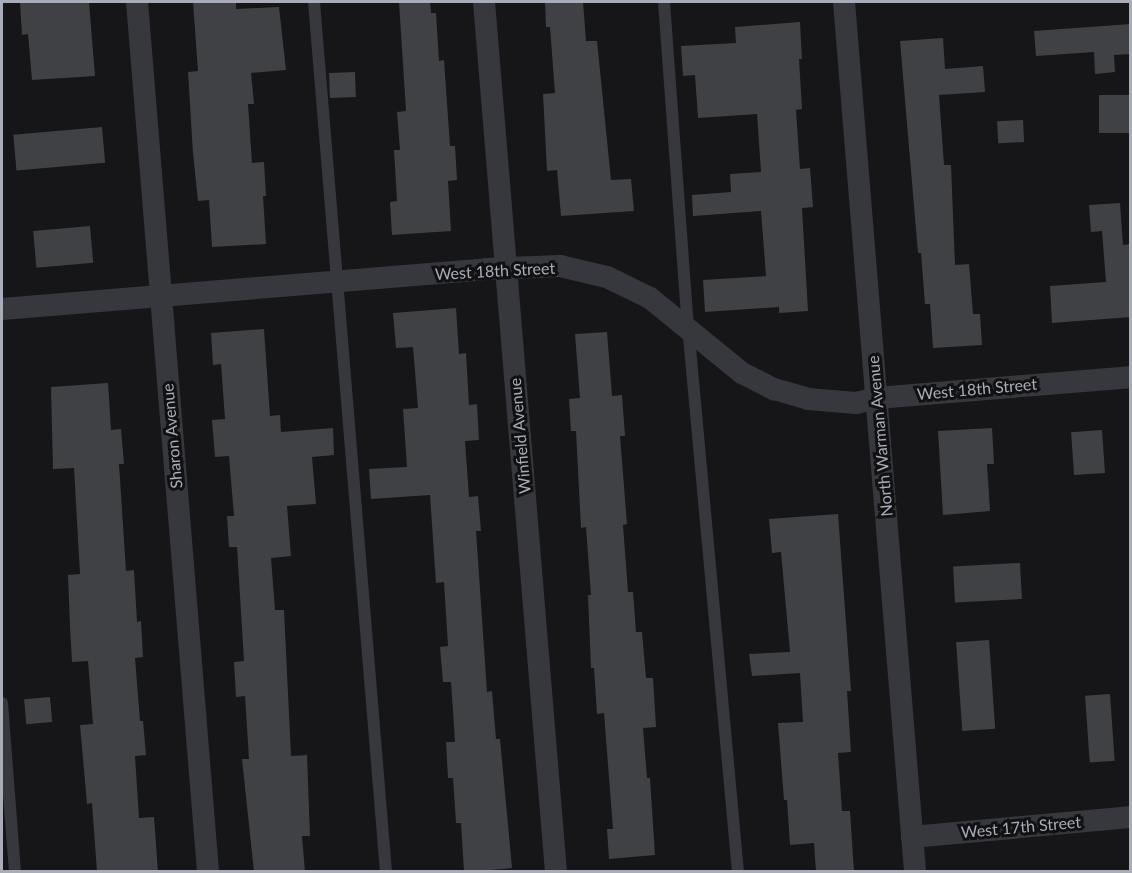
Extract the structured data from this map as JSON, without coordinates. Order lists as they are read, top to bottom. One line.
{"streets":{"street":["West 18th Street","Sharon Avenue","Winfield Avenue","North Warman Avenue","West 17th Street"]},"crossings":[["West 18th Street","Sharon Avenue"],["West 18th Street","Winfield Avenue"],["West 18th Street","North Warman Avenue"],["North Warman Avenue","West 17th Street"]]}
